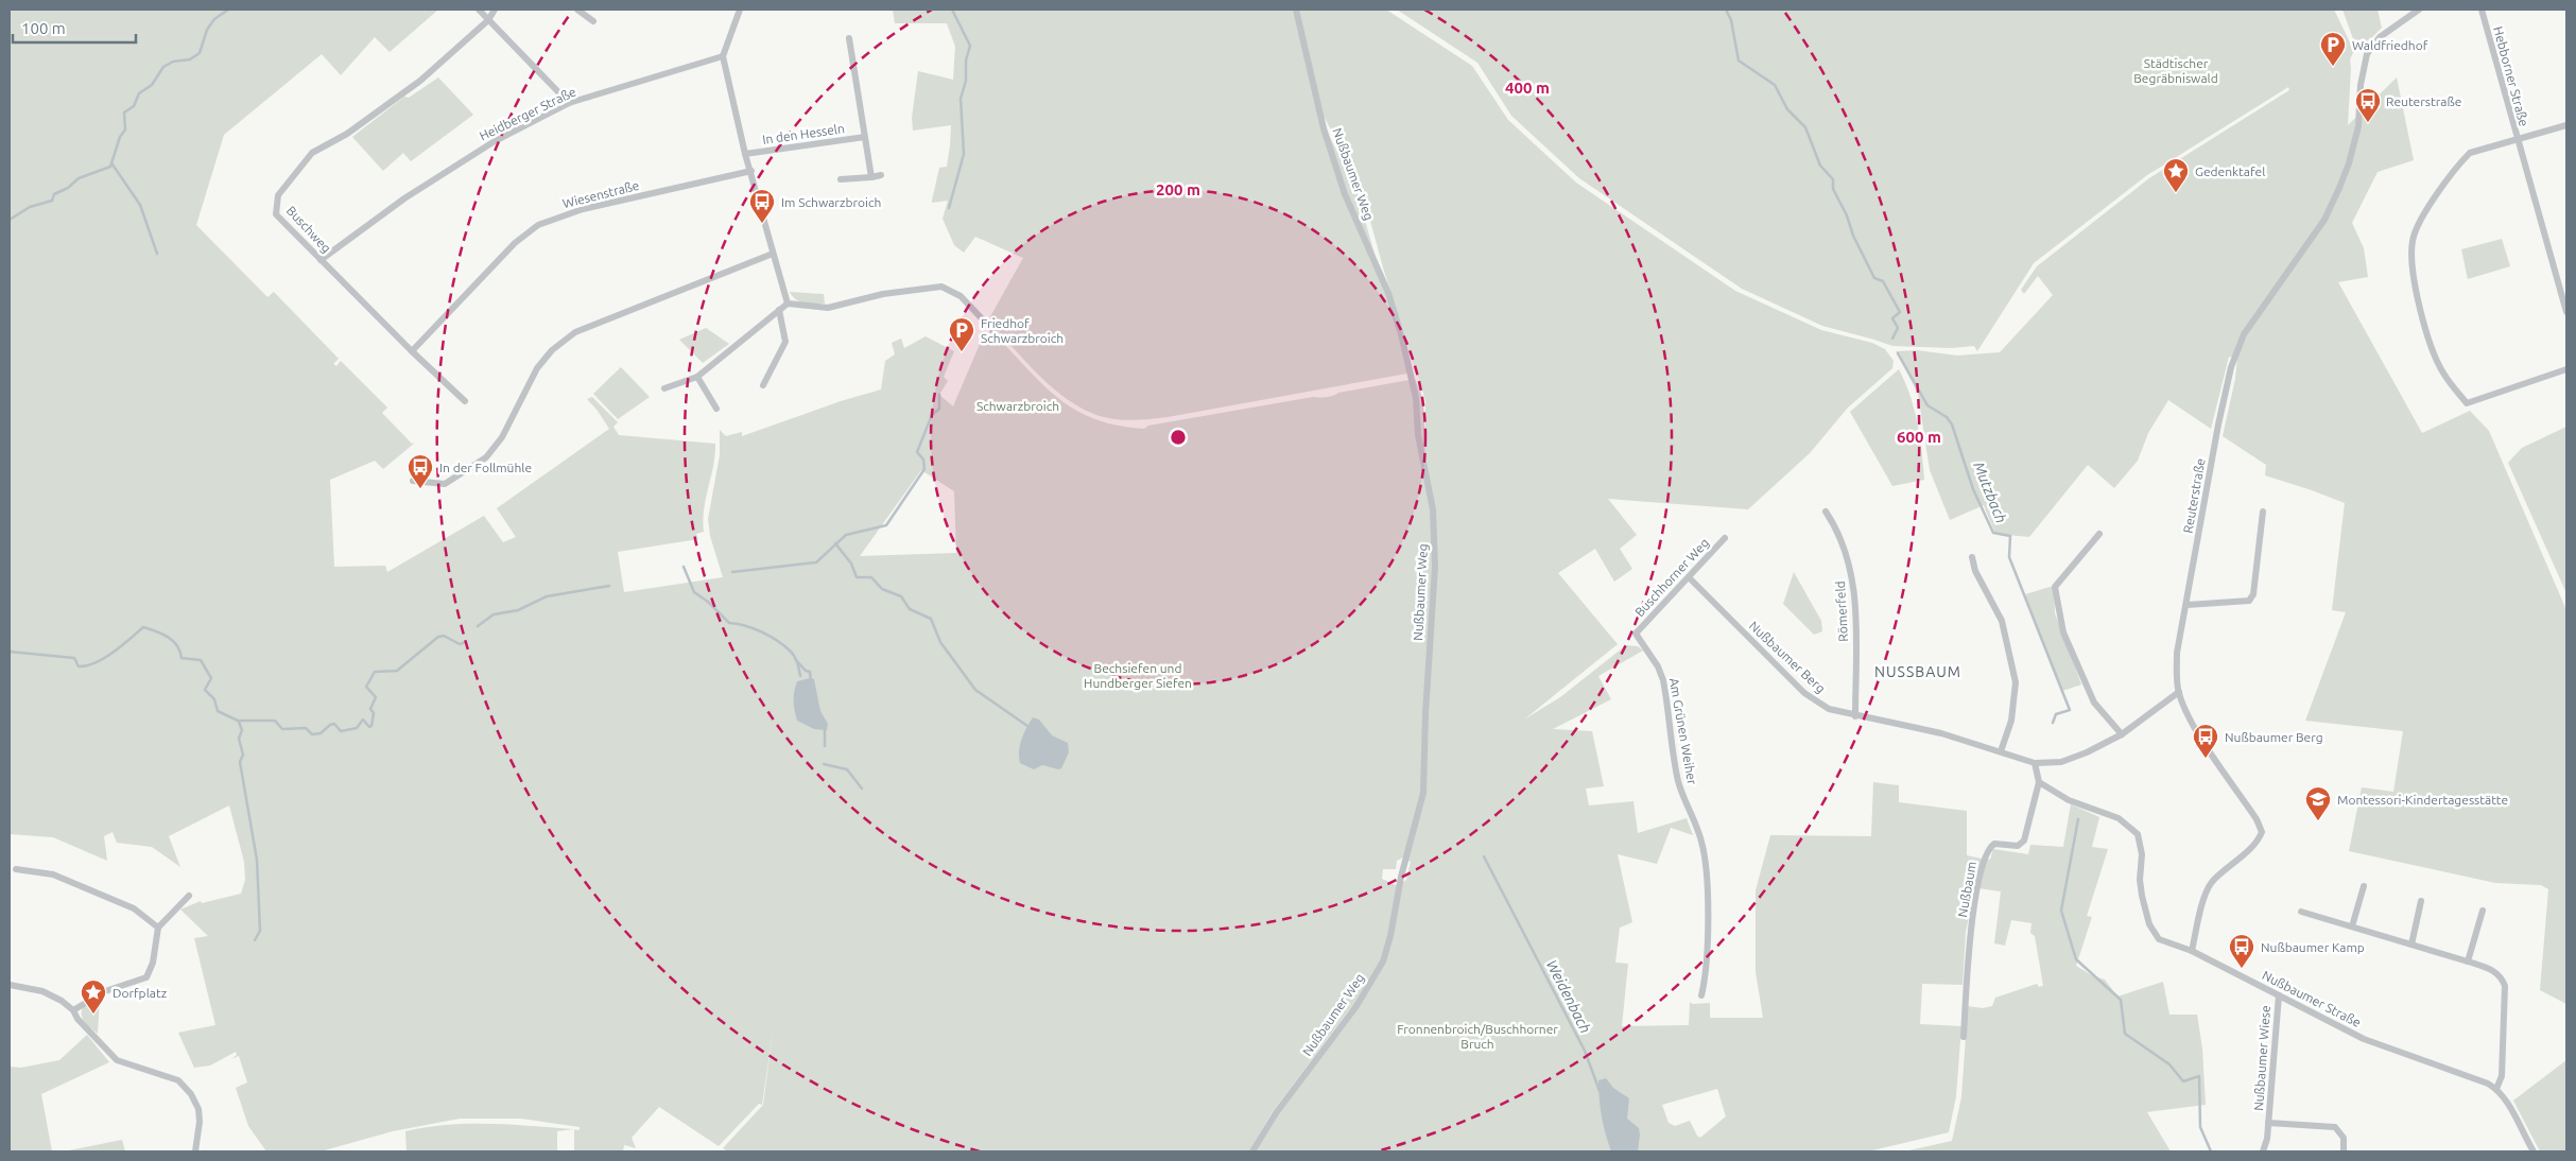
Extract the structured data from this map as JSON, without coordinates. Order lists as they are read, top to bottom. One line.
{"streets":{"street":["Hebborner Straße","Heidberger Straße","In den Hesseln","Nußbaumer Weg","Wiesenstraße","Buschweg","Reuterstraße","Buschhorner Weg","Römerfeld","Nußbaumer Berg","Am Grünen Weiher","Nußbaum","Nußbaumer Straße","Nußbaumer Wiese"]},"crossings":[["Heidberger Straße","Buschweg"],["Wiesenstraße","Buschweg"],["Reuterstraße","Nußbaumer Berg"],["Reuterstraße","Nußbaumer Straße"],["Buschhorner Weg","Nußbaumer Berg"],["Buschhorner Weg","Am Grünen Weiher"],["Römerfeld","Nußbaumer Berg"],["Nußbaum","Nußbaumer Straße"],["Nußbaumer Straße","Nußbaumer Wiese"]],"districts":["NUSSBAUM"],"water":["Mutzbach","Weidenbach"],"parks":["Städtischer Begräbniswald","Schwarzbroich","Bechsiefen und Hundberger Siefen","Fronnenbroich/Buschhorner Bruch"],"places":{"parking":["Waldfriedhof","Friedhof Schwarzbroich"],"bus stop":["Reuterstraße","Im Schwarzbroich","In der Follmühle","Nußbaumer Berg","Nußbaumer Kamp"],"place":["Gedenktafel","Dorfplatz"],"school or university":["Montessori-Kindertagesstätte"]},"scale_bar":"100 m","rings":["400 m","200 m","600 m"]}
